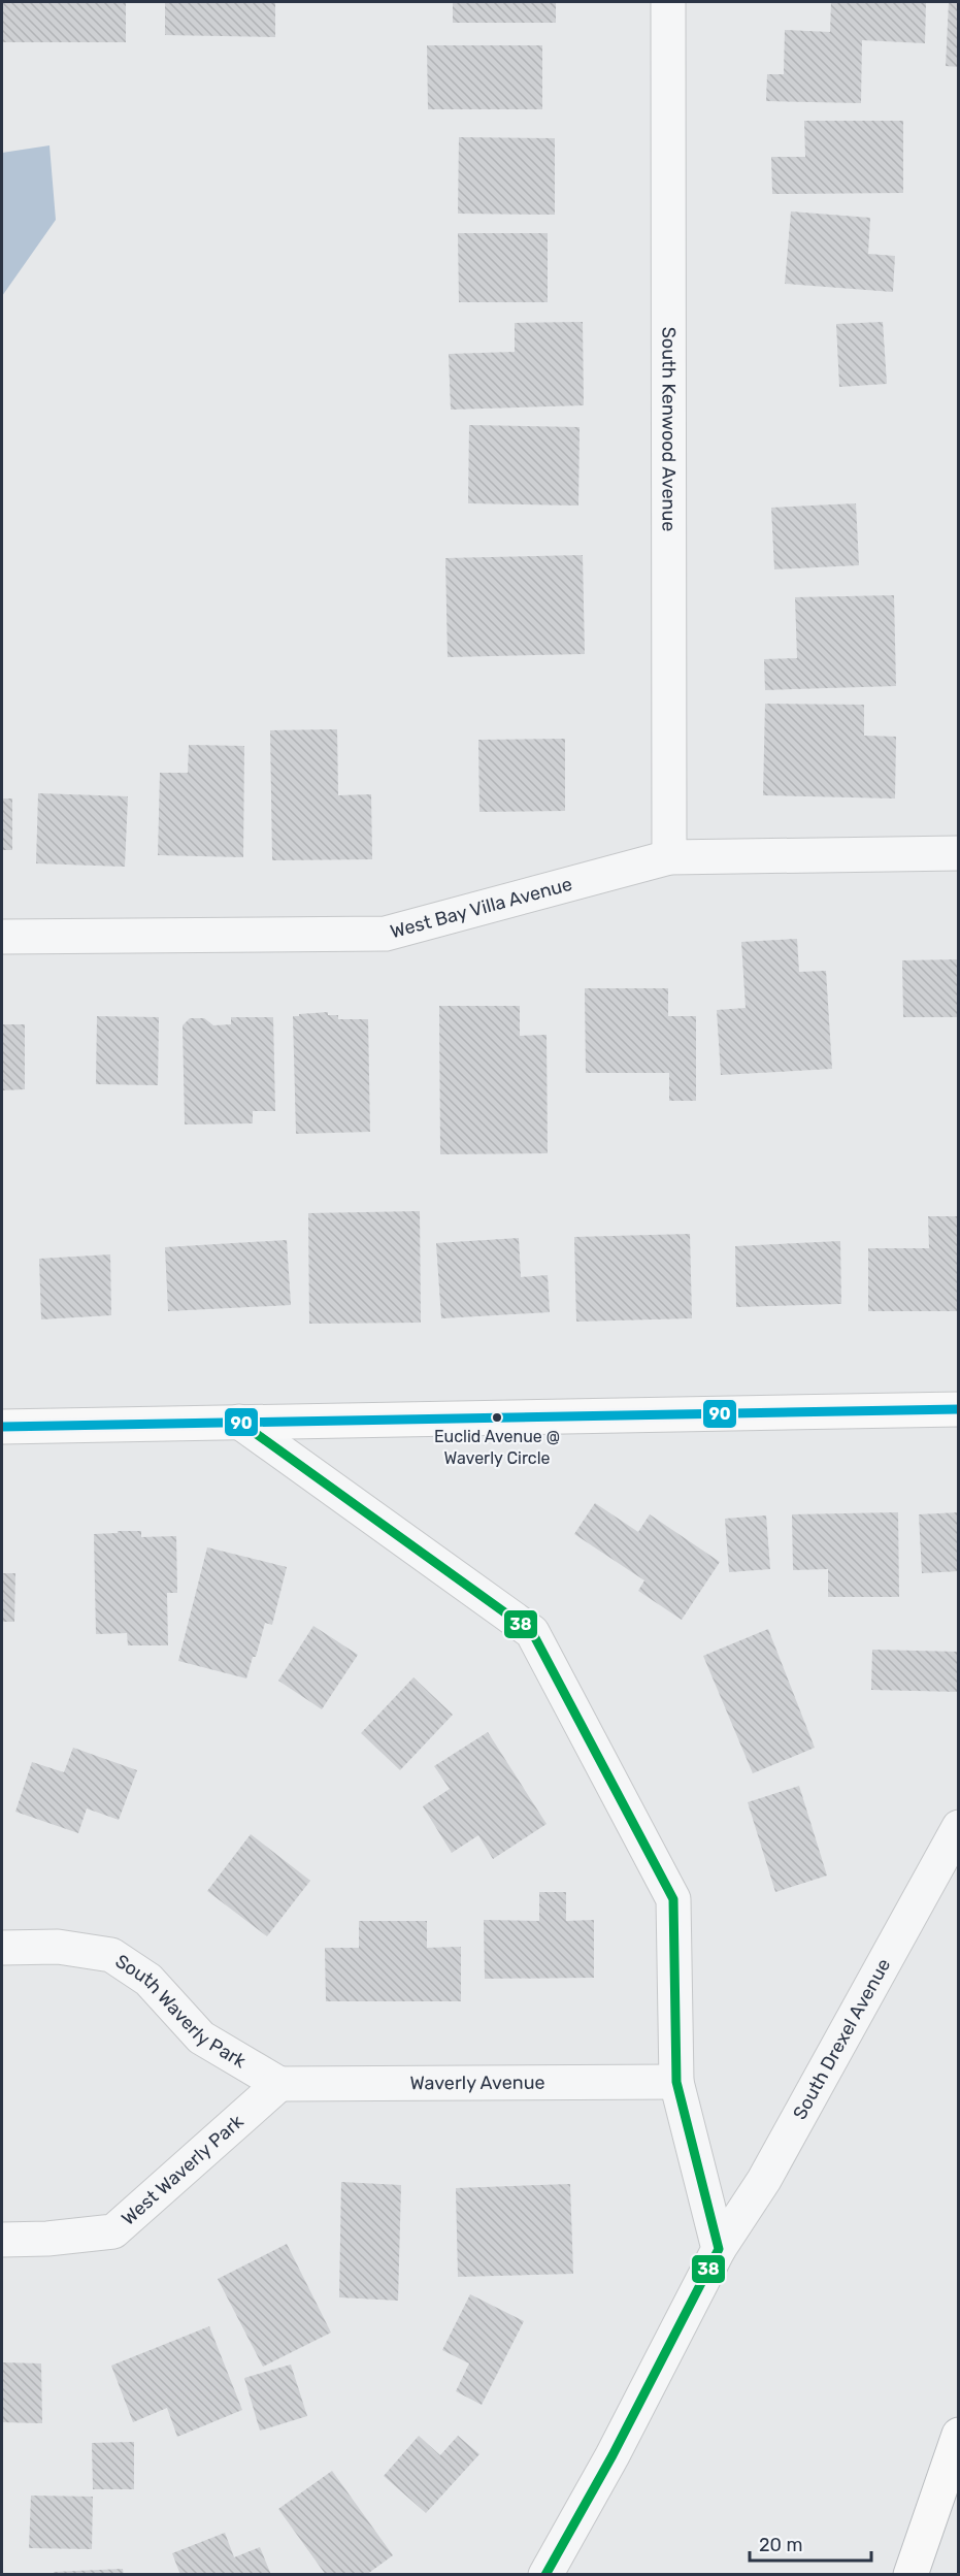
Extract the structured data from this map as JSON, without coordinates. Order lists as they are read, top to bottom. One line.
{"streets":{"street":["South Kenwood Avenue","West Bay Villa Avenue","South Waverly Park","South Drexel Avenue","Waverly Avenue","West Waverly Park"]},"crossings":[["South Kenwood Avenue","West Bay Villa Avenue"],["South Waverly Park","Waverly Avenue"],["South Waverly Park","West Waverly Park"],["Waverly Avenue","West Waverly Park"]],"places":["Euclid Avenue @ Waverly Circle"],"lines":["transit line 90","transit line 38"],"scale_bar":"20 m"}
